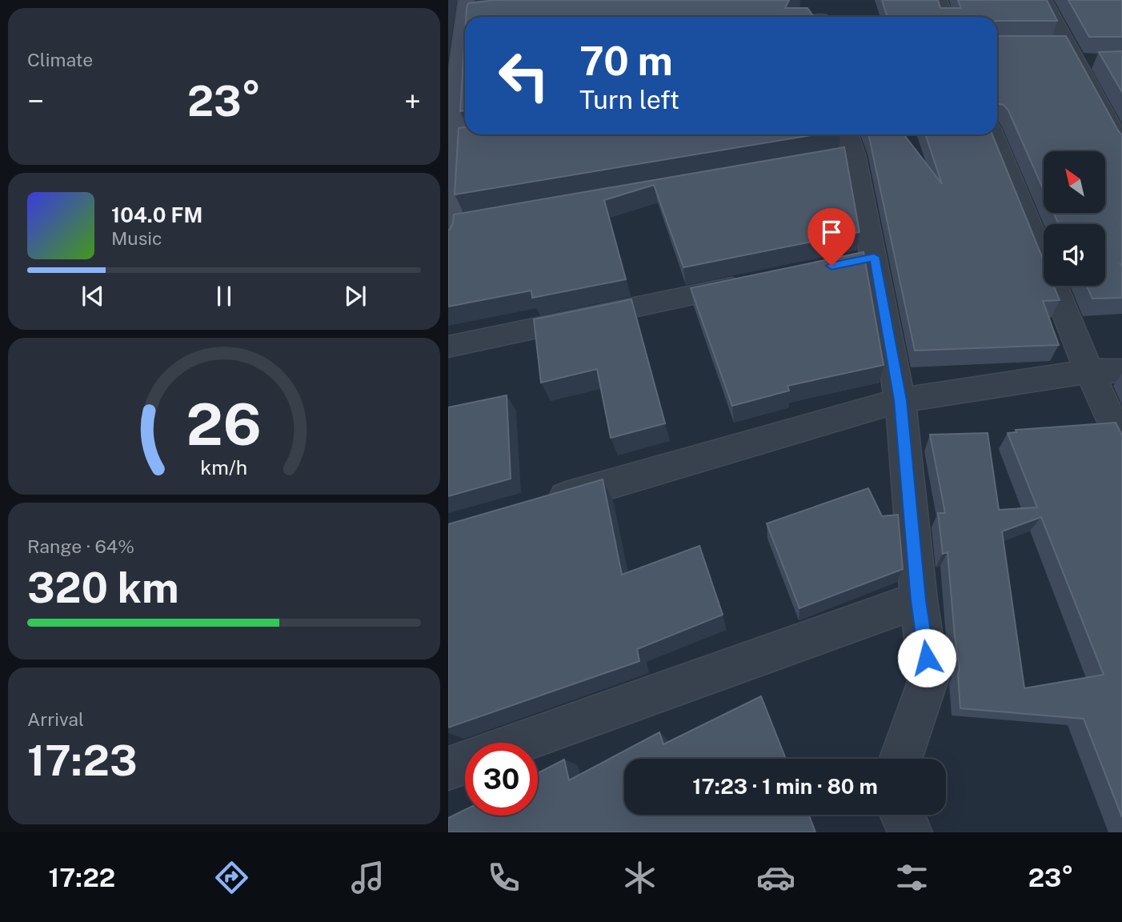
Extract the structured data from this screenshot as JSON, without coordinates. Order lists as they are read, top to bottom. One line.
{"north":"top left","page":{"tile":["Climate",["Range · 64%","320 km"],["Arrival","17:23"]],"turn":["70 m","Turn left"],"heat":["−","23°","+"],"song":["104.0 FM","Music"],"limit":"30","trip":"17:23 · 1 min · 80 m","tabs":["17:22","23°"],"gauge":["26","km/h"]}}
